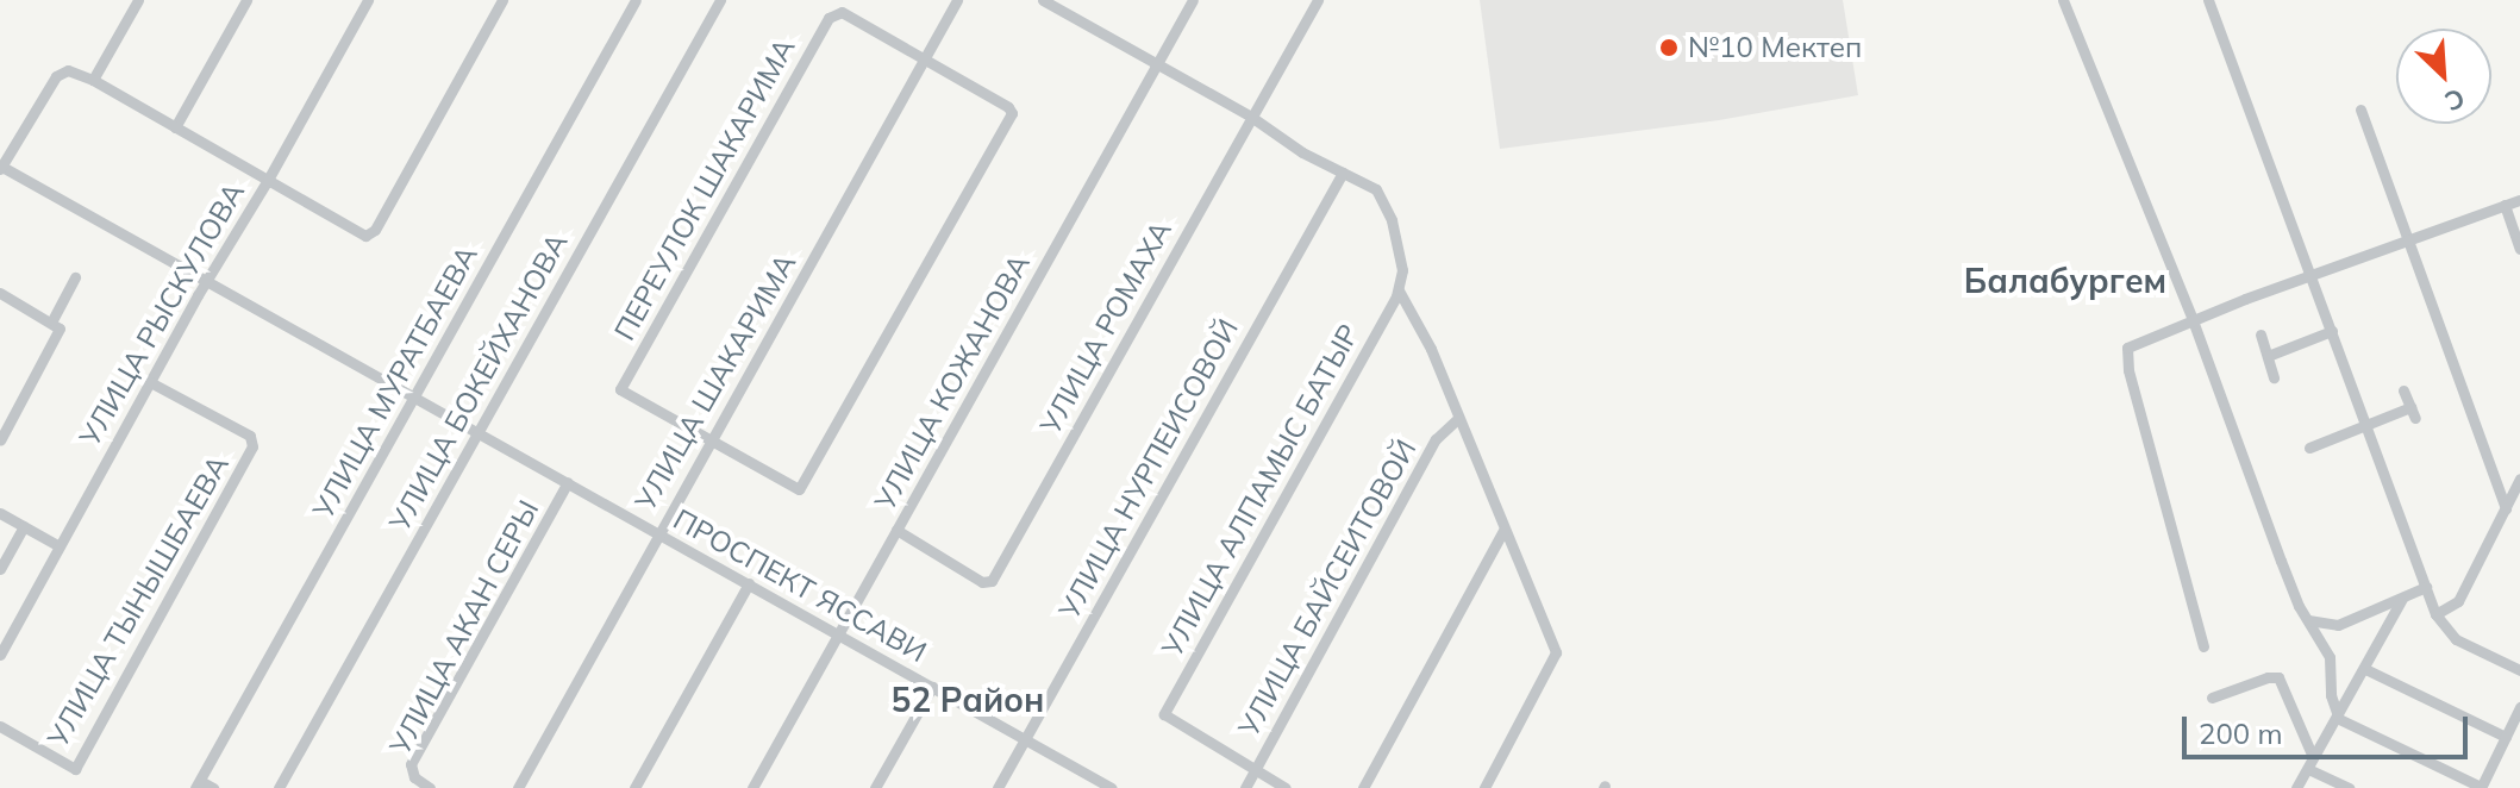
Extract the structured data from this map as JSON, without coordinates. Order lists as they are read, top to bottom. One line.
{"streets":{"street":["ПЕРЕУЛОК ШАКАРИМА","УЛИЦА РЫСКУЛОВА","УЛИЦА РОМАХА","УЛИЦА МУРАТБАЕВА","УЛИЦА БОКЕЙХАНОВА","УЛИЦА ШАКАРИМА","УЛИЦА КОЖАНОВА","УЛИЦА НУРПЕИСОВОЙ","УЛИЦА АЛПАМЫС БАТЫР","ПРОСПЕКТ ЯССАВИ","УЛИЦА БАЙСЕИТОВОЙ","УЛИЦА ТЫНЫШБАЕВА","УЛИЦА АКАН СЕРЫ"]},"crossings":[["ПЕРЕУЛОК ШАКАРИМА","УЛИЦА ШАКАРИМА"],["УЛИЦА РЫСКУЛОВА","ПРОСПЕКТ ЯССАВИ"],["УЛИЦА РЫСКУЛОВА","УЛИЦА ТЫНЫШБАЕВА"],["УЛИЦА РОМАХА","УЛИЦА КОЖАНОВА"],["УЛИЦА МУРАТБАЕВА","ПРОСПЕКТ ЯССАВИ"],["УЛИЦА БОКЕЙХАНОВА","ПРОСПЕКТ ЯССАВИ"],["УЛИЦА ШАКАРИМА","ПРОСПЕКТ ЯССАВИ"],["УЛИЦА КОЖАНОВА","ПРОСПЕКТ ЯССАВИ"],["УЛИЦА НУРПЕИСОВОЙ","ПРОСПЕКТ ЯССАВИ"],["УЛИЦА АЛПАМЫС БАТЫР","УЛИЦА БАЙСЕИТОВОЙ"],["ПРОСПЕКТ ЯССАВИ","УЛИЦА АКАН СЕРЫ"]],"districts":["Балабургем","52 Район"],"places":["№10 Мектеп"],"scale_bar":"200 m","north":"bottom right"}
